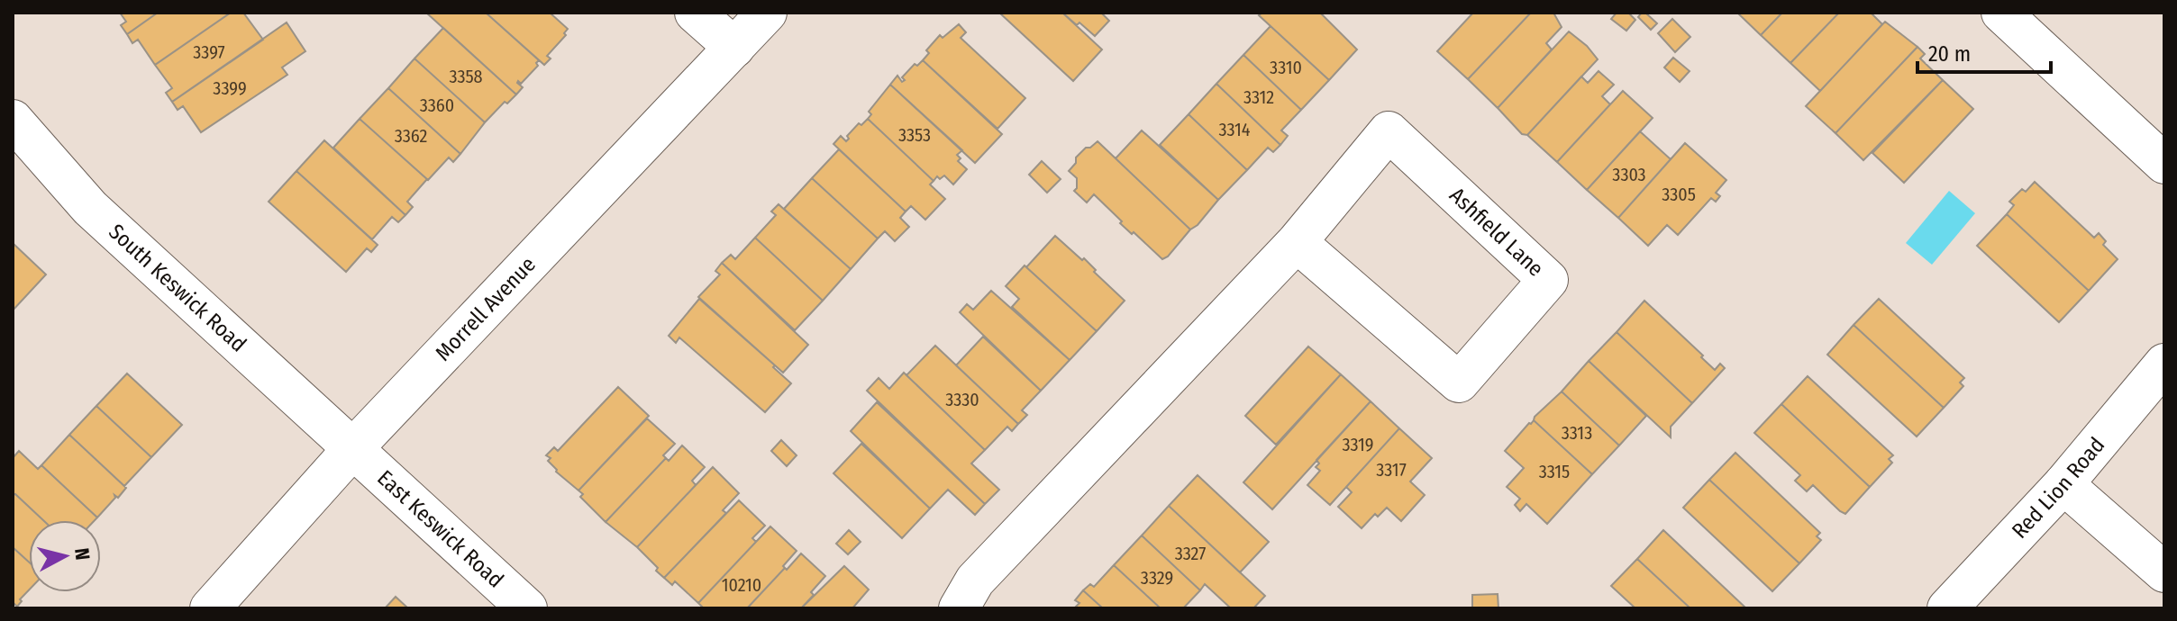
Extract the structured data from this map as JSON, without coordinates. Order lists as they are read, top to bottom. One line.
{"streets":{"street":["Ashfield Lane","South Keswick Road","Morrell Avenue","Red Lion Road","East Keswick Road"]},"crossings":[["South Keswick Road","Morrell Avenue"],["South Keswick Road","East Keswick Road"],["Morrell Avenue","East Keswick Road"]],"house_numbers":["3397","3310","3358","3399","3312","3360","3314","3353","3362","3303","3305","3330","3313","3319","3317","3315","3327","3329","10210"],"scale_bar":"20 m","north":"right"}
